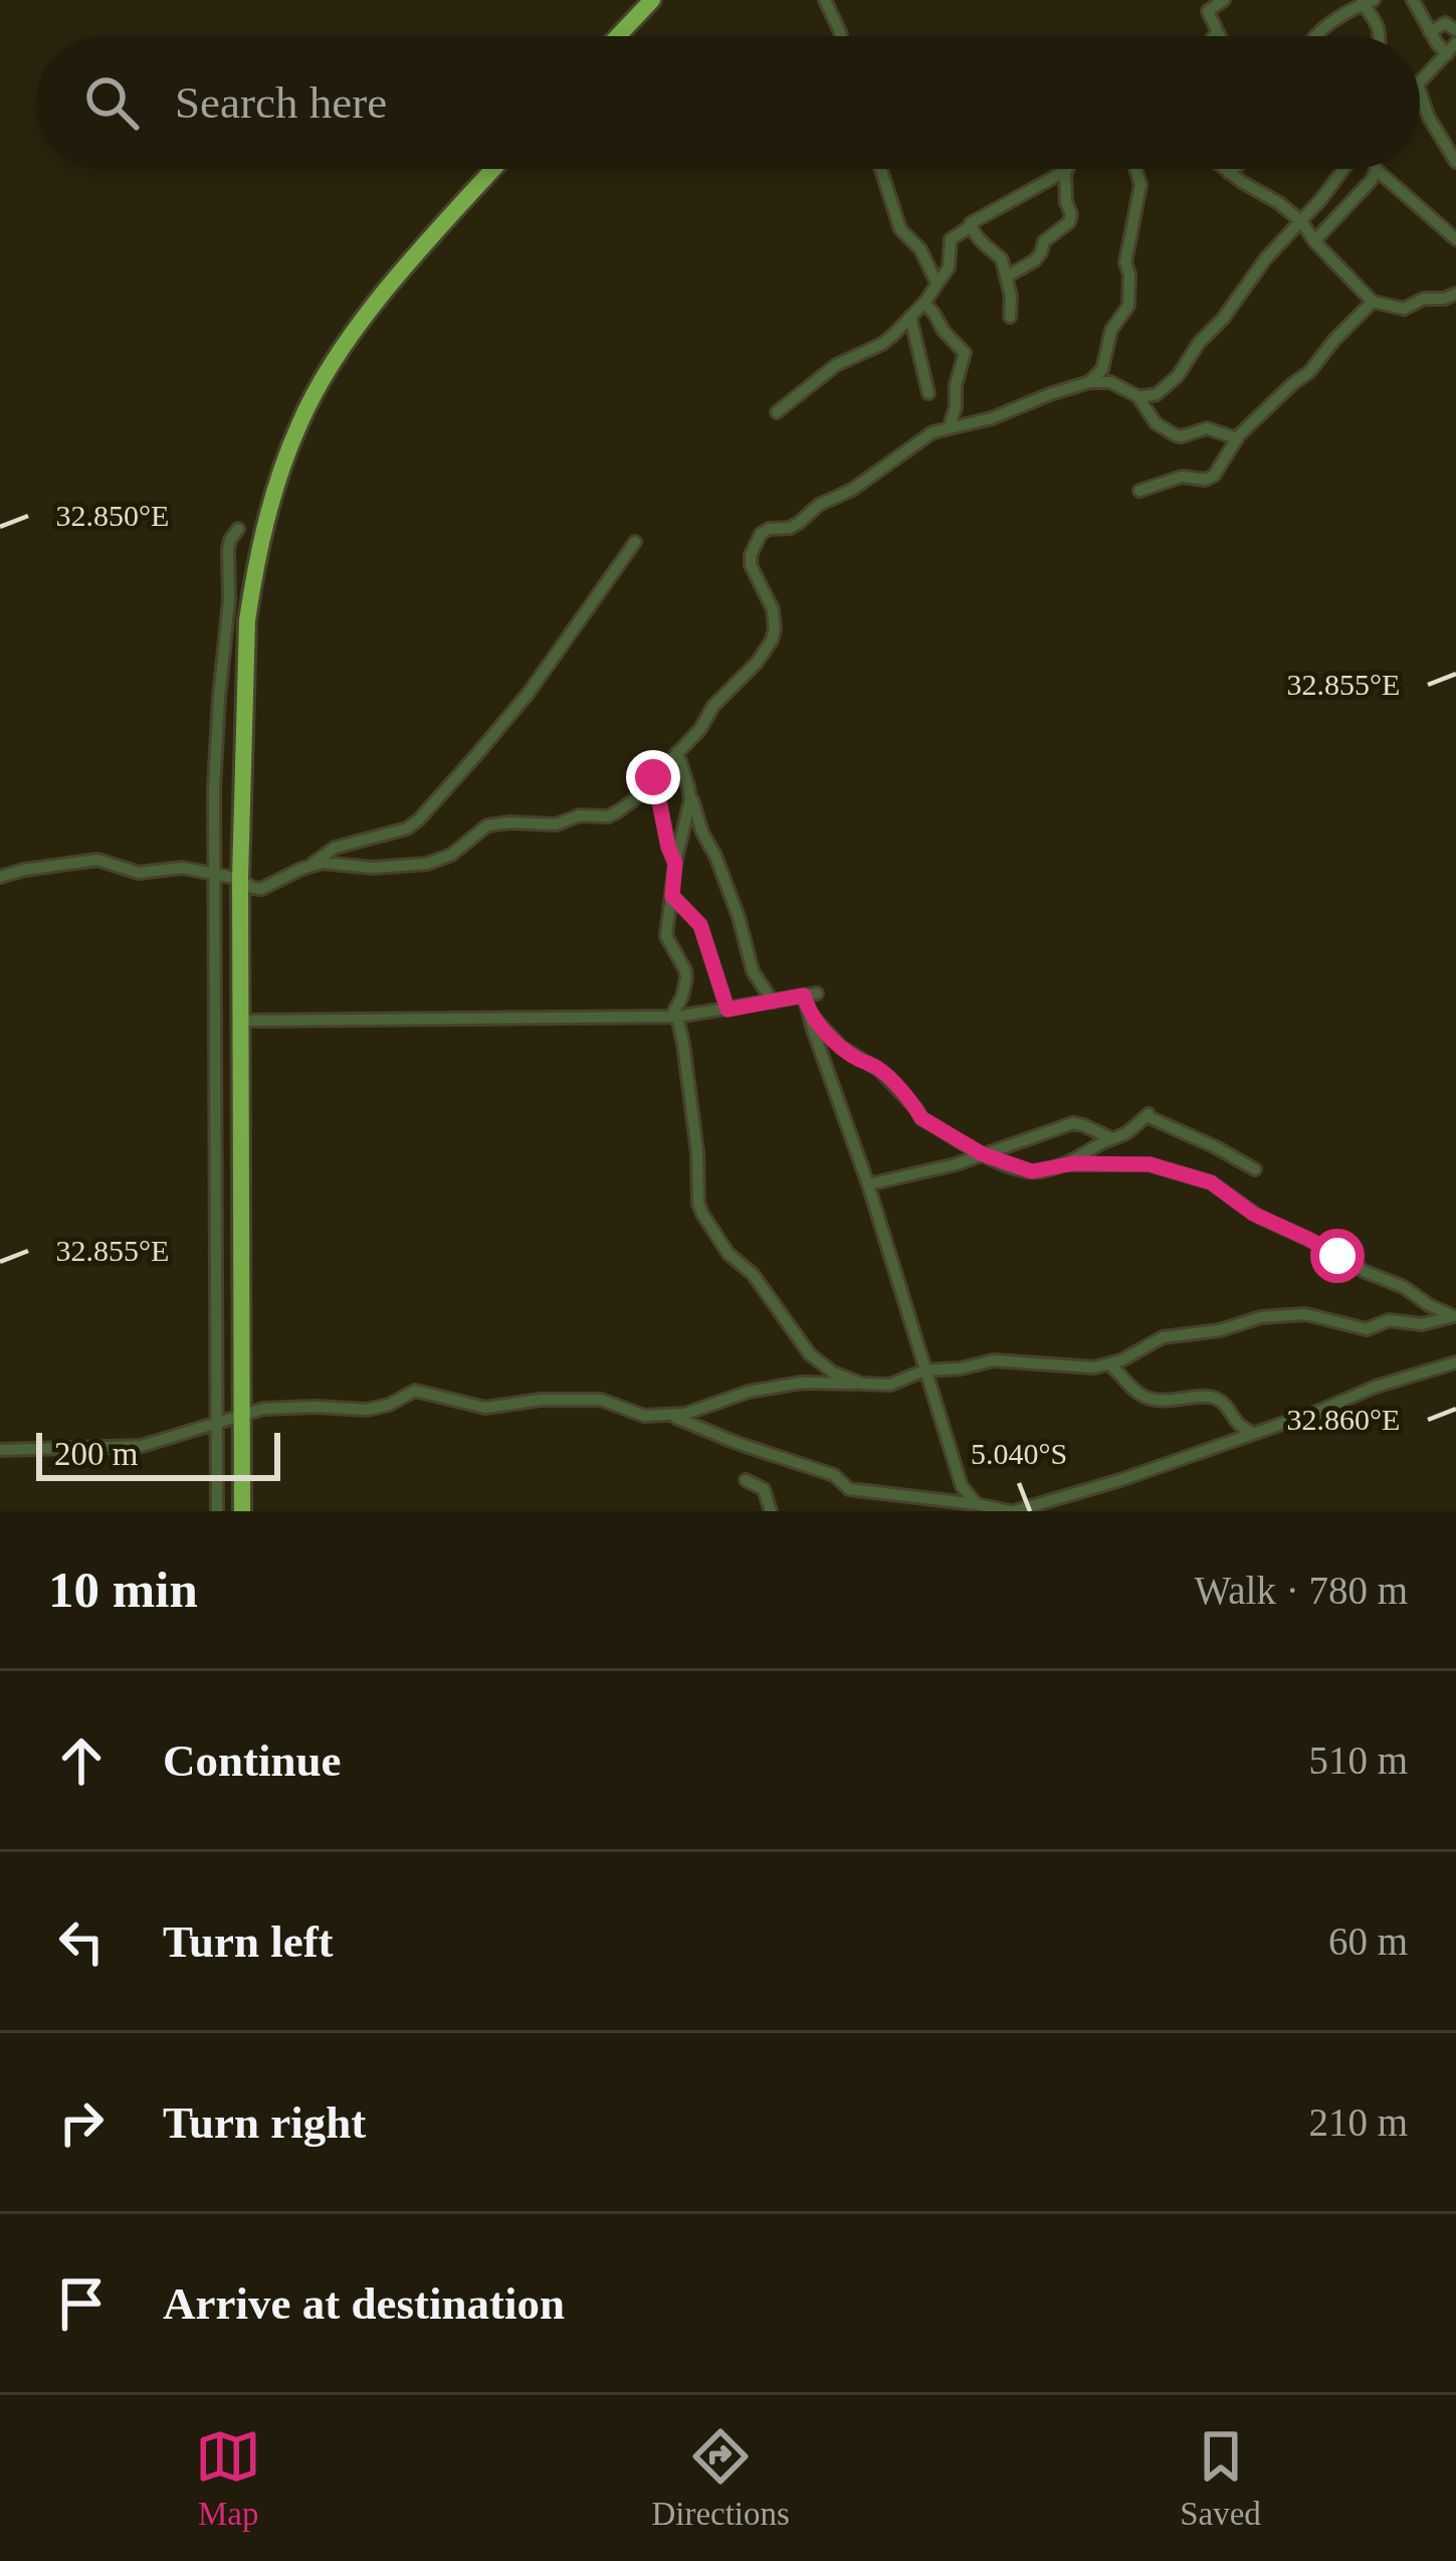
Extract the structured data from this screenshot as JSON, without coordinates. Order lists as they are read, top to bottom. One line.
{"scale_bar":"200 m","page":{"search":"Search here","scale":"200 m","heading":["10 min","Walk · 780 m"],"list":[["Continue","510 m"],["Turn left","60 m"],["Turn right","210 m"],"Arrive at destination"],"nav":["Map","Directions","Saved"]},"coordinates":["32.850°E","32.855°E","32.860°E","5.040°S"]}
